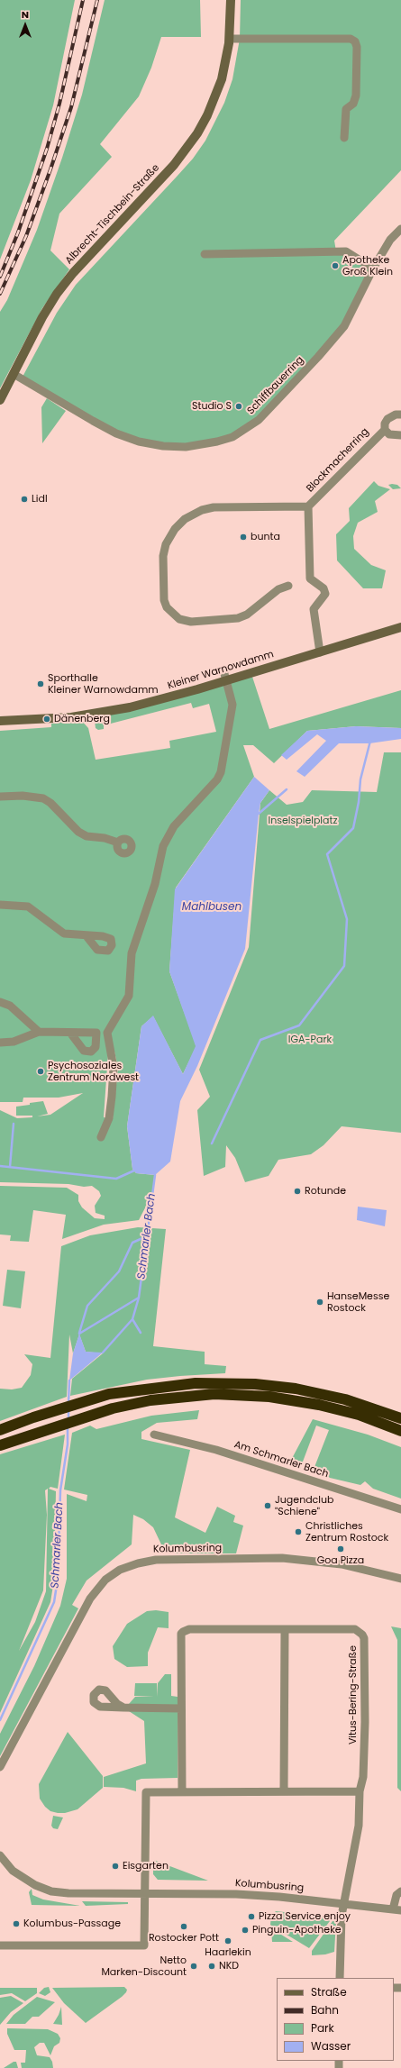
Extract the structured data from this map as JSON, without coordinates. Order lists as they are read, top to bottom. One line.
{"streets":{"street":["Albrecht-Tischbein-Straße","Schiffbauerring","Blockmacherring","Kleiner Warnowdamm","Am Schmarler Bach","Kolumbusring","Vitus-Bering-Straße"]},"crossings":[["Albrecht-Tischbein-Straße","Schiffbauerring"],["Blockmacherring","Kleiner Warnowdamm"],["Kolumbusring","Vitus-Bering-Straße"]],"water":["Mahlbusen","Schmarler Bach"],"parks":["Inselspielplatz","IGA-Park"],"places":["Apotheke Groß Klein","Studio S","Lidl","bunta","Sporthalle Kleiner Warnowdamm","Dänenberg","Psychosoziales Zentrum Nordwest","Rotunde","HanseMesse Rostock","Jugendclub \"Schiene\"","Christliches Zentrum Rostock","Goa Pizza","Eisgarten","Pizza Service enjoy","Kolumbus-Passage","Rostocker Pott","Pinguin-Apotheke","Haarlekin","Netto Marken-Discount","NKD"],"legend":["Straße","Bahn","Park","Wasser"],"north":"top"}
